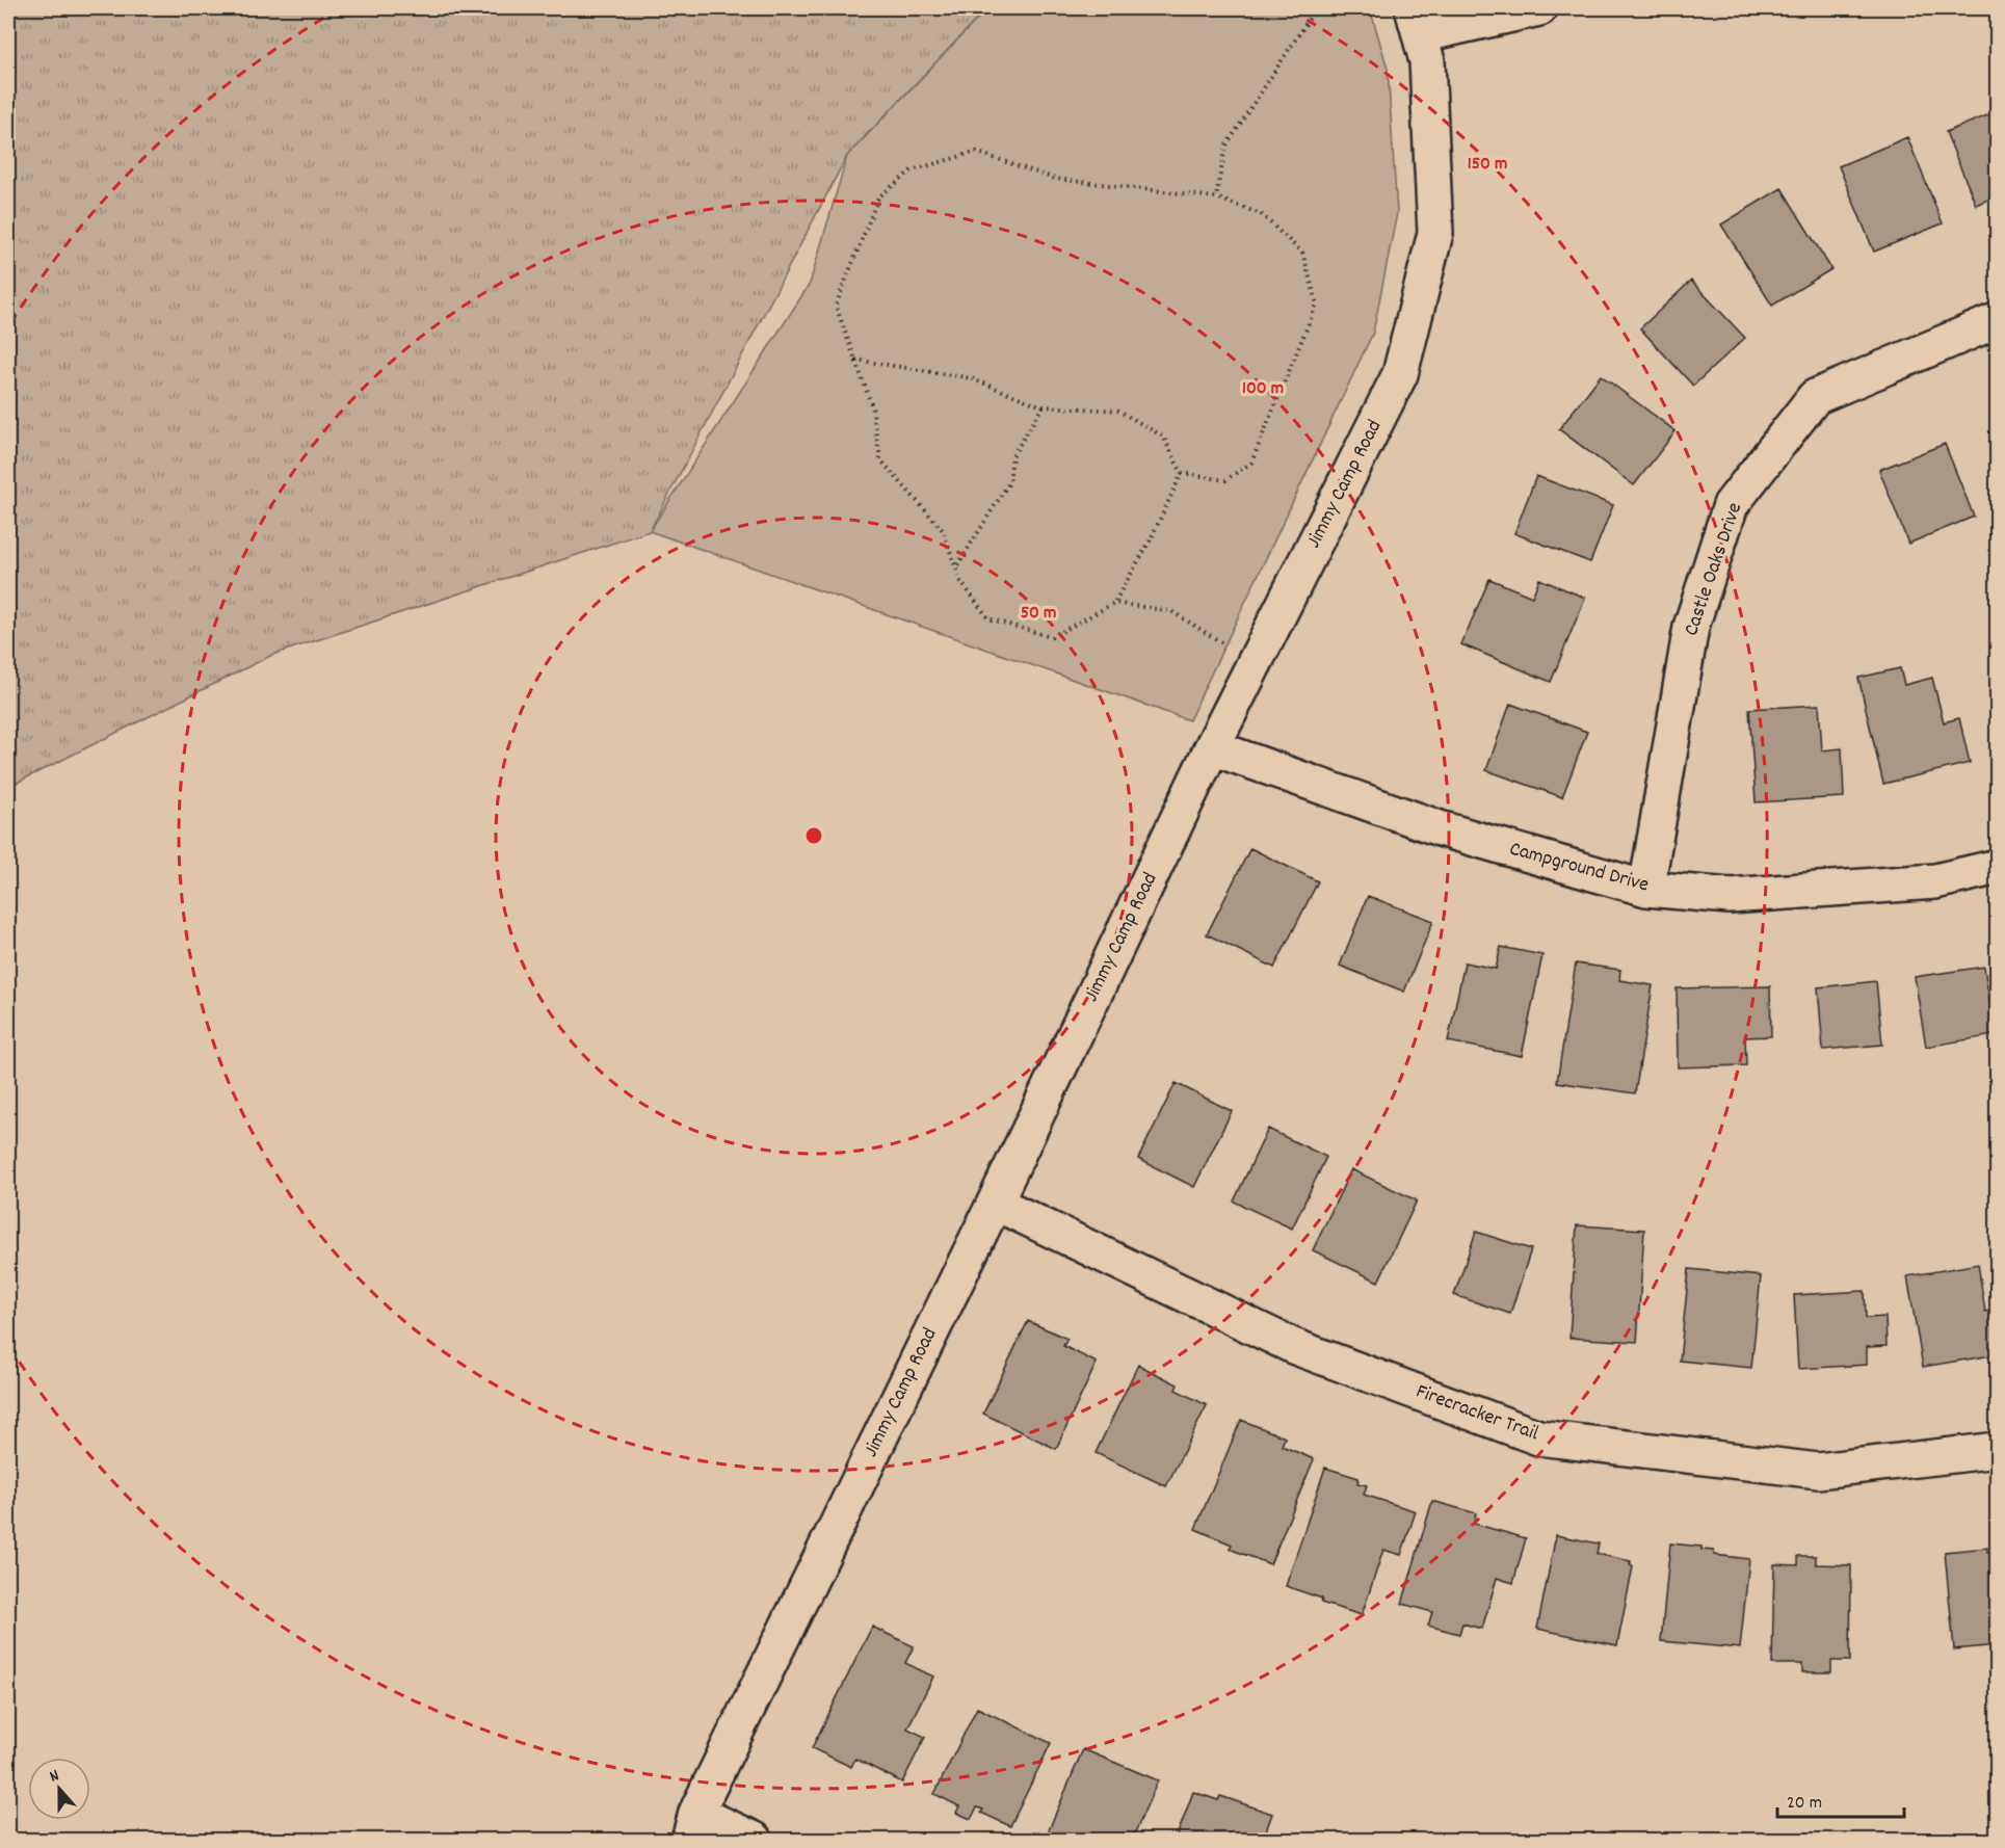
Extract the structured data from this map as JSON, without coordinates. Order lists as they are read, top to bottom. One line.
{"streets":{"street":["Jimmy Camp Road","Castle Oaks Drive","Campground Drive","Firecracker Trail"]},"crossings":[["Jimmy Camp Road","Campground Drive"],["Jimmy Camp Road","Firecracker Trail"],["Castle Oaks Drive","Campground Drive"]],"scale_bar":"20 m","north":"top","rings":["150 m","100 m","50 m"]}
